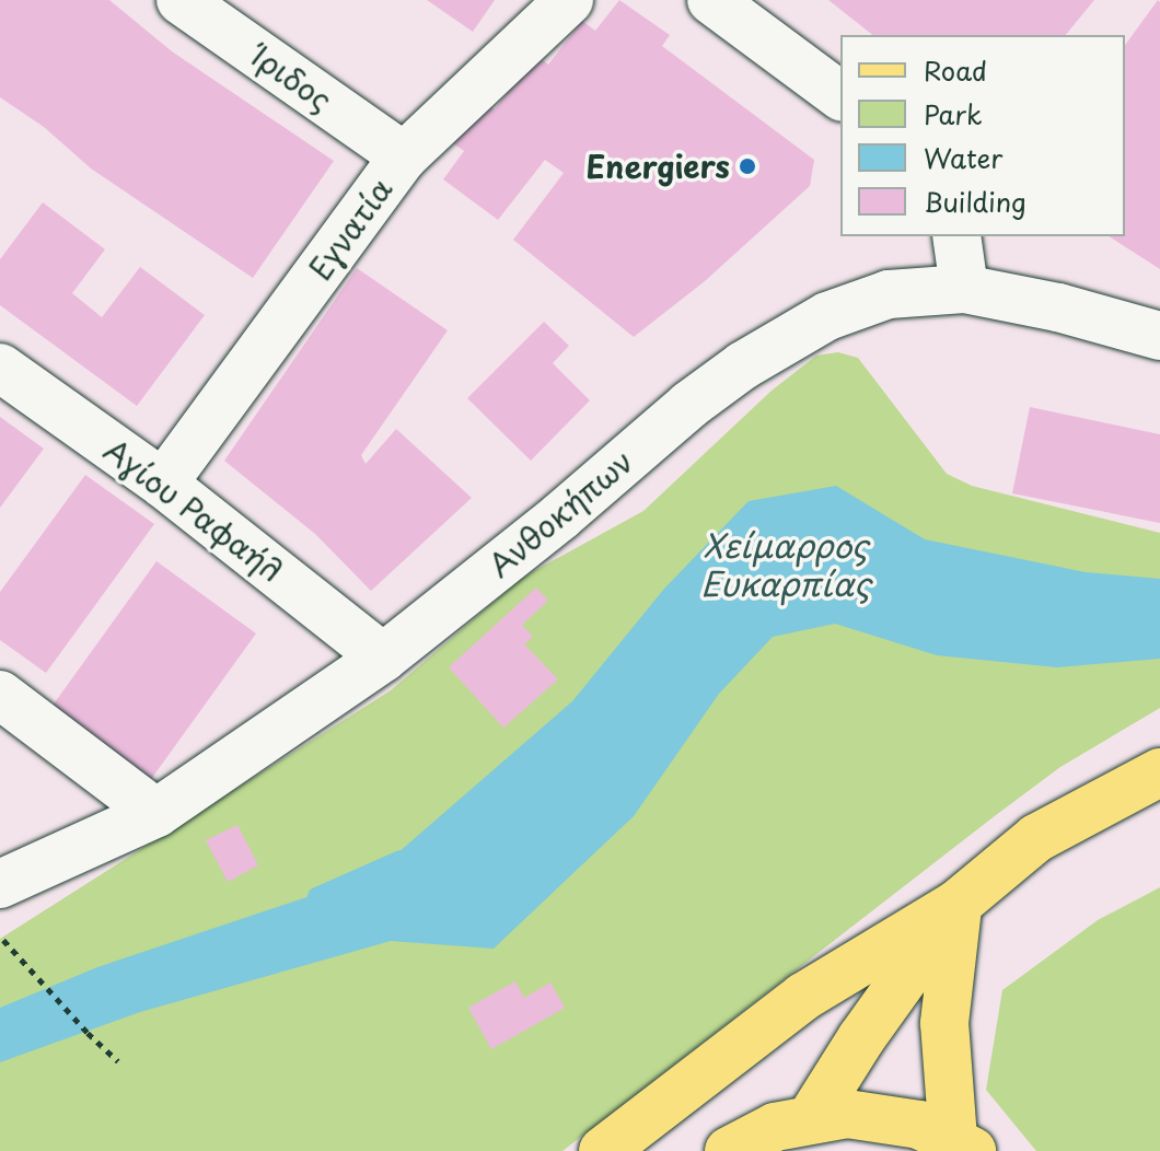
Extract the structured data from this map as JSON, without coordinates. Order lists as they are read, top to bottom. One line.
{"streets":{"street":["Ίριδος","Εγνατία","Αγίου Ραφαήλ","Ανθοκήπων"]},"crossings":[["Ίριδος","Εγνατία"],["Εγνατία","Αγίου Ραφαήλ"],["Αγίου Ραφαήλ","Ανθοκήπων"]],"water":["Χείμαρρος Ευκαρπίας"],"places":["Energiers"],"legend":["Road","Park","Water","Building"]}
